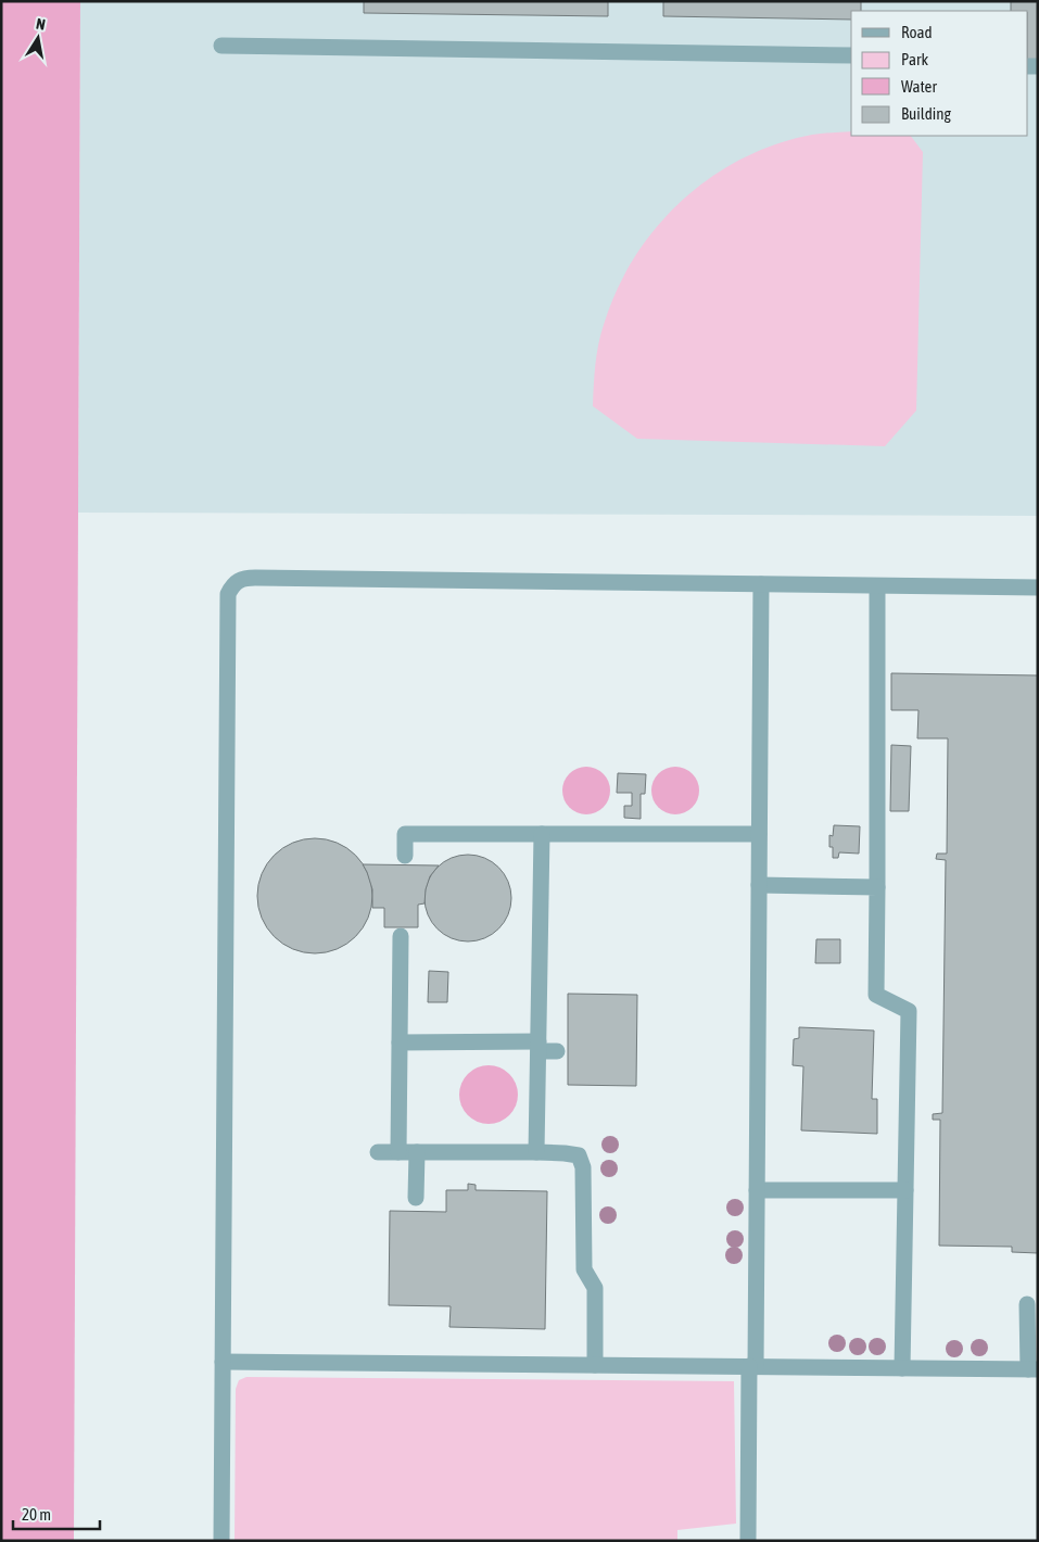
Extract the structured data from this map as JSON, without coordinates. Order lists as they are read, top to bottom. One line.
{"legend":["Road","Park","Water","Building"],"scale_bar":"20 m","north":"top"}
